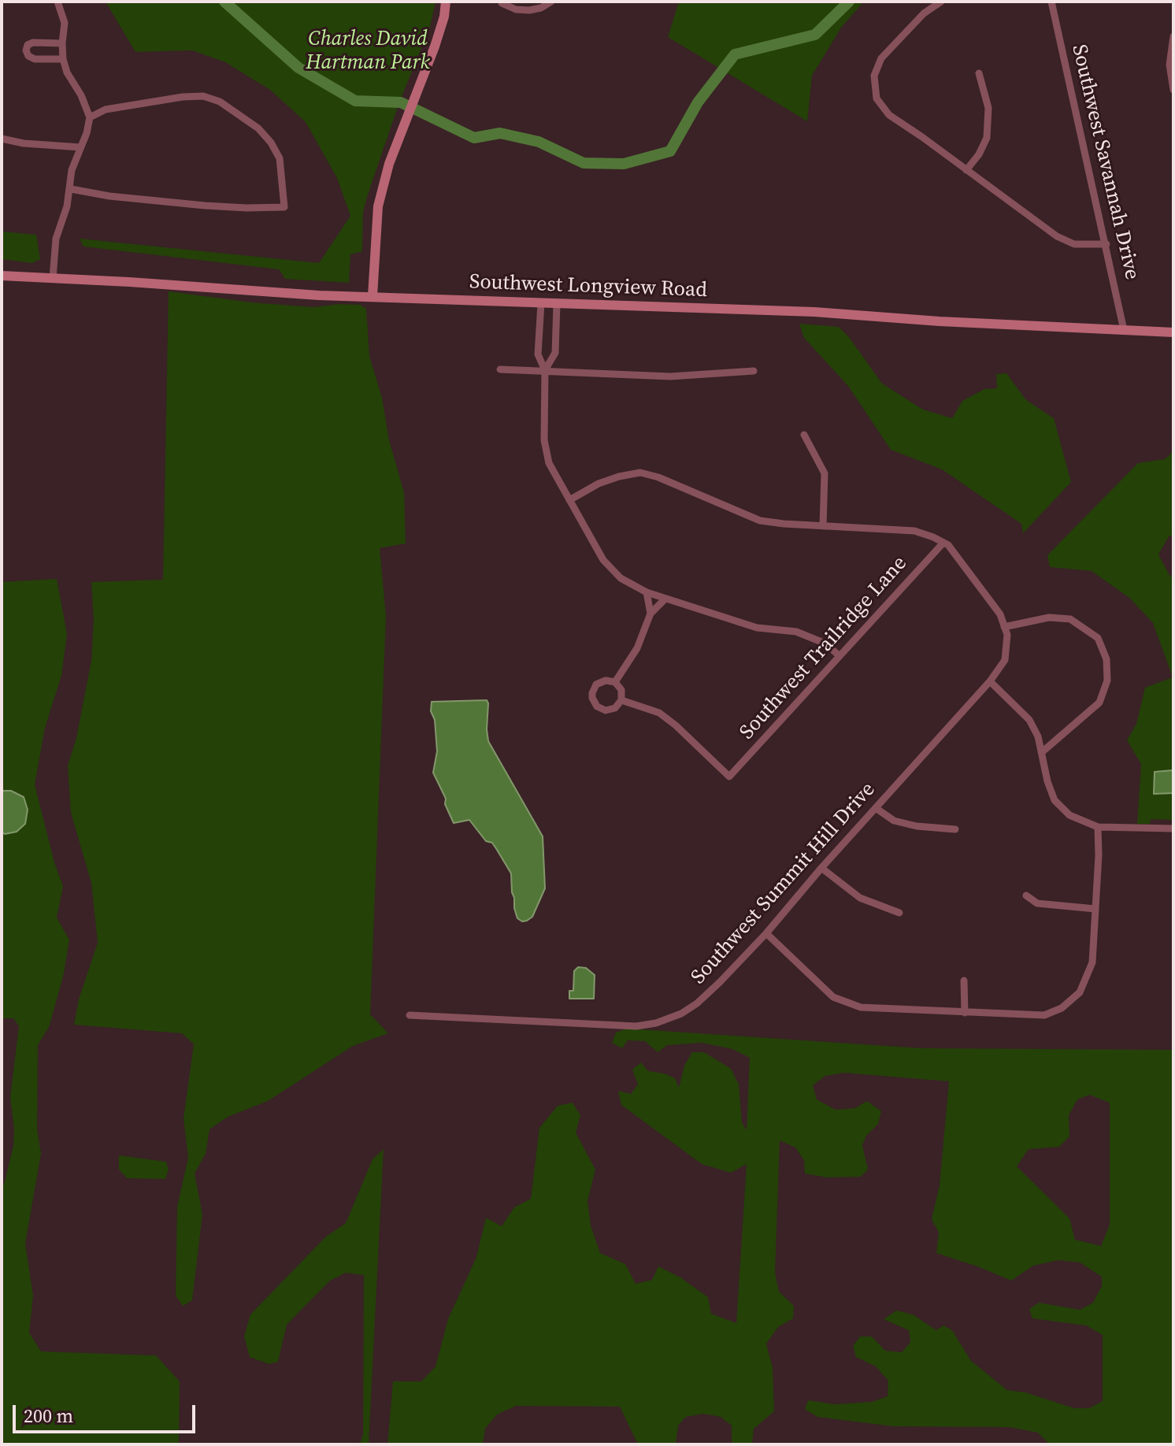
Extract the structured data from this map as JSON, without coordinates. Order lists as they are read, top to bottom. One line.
{"streets":{"street":["Southwest Savannah Drive","Southwest Longview Road","Southwest Trailridge Lane","Southwest Summit Hill Drive"]},"crossings":[["Southwest Savannah Drive","Southwest Longview Road"]],"parks":["Charles David Hartman Park"],"scale_bar":"200 m"}
